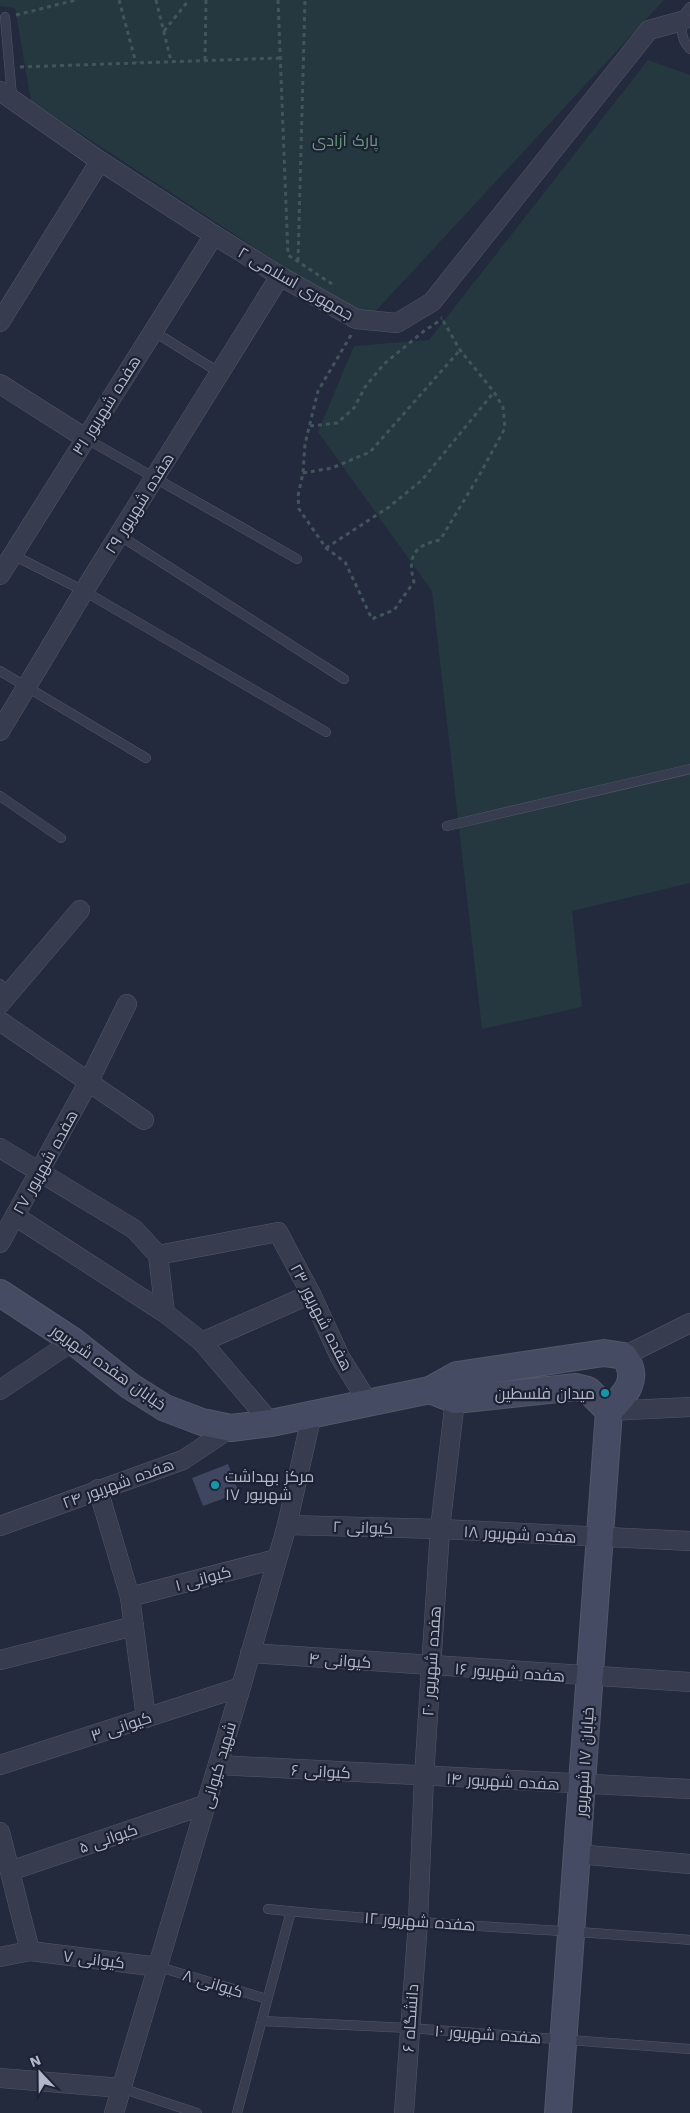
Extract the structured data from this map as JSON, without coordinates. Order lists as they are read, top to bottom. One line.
{"streets":{"street":["جمهوری اسلامی ۲","هفده شهریور ۳۱","هفده شهریور ۲۹","هفده شهریور ۲۷","هفده شهریور ۲۳","خیابان هفده شهریور","هفده شهریور ۲۴","کیوانی ۲","هفده شهریور ۱۸","کیوانی ۱","کیوانی ۴","هفده شهریور ۲۰","هفده شهریور ۱۶","کیوانی ۳","خیابان ۱۷ شهریور","شهید کیوانی","کیوانی ۶","هفده شهریور ۱۴","کیوانی ۵","کیوانی ۷","دانشگاه ۶"],"lane":["هفده شهریور ۱۲","کیوانی ۸","هفده شهریور ۱۰"]},"crossings":[["جمهوری اسلامی ۲","هفده شهریور ۳۱"],["جمهوری اسلامی ۲","هفده شهریور ۲۹"],["هفده شهریور ۲۳","خیابان هفده شهریور"],["خیابان هفده شهریور","هفده شهریور ۲۴"],["خیابان هفده شهریور","شهید کیوانی"],["کیوانی ۲","هفده شهریور ۱۸"],["کیوانی ۲","هفده شهریور ۲۰"],["کیوانی ۲","شهید کیوانی"],["هفده شهریور ۱۸","هفده شهریور ۲۰"],["هفده شهریور ۱۸","خیابان ۱۷ شهریور"],["کیوانی ۱","شهید کیوانی"],["کیوانی ۴","هفده شهریور ۲۰"],["کیوانی ۴","هفده شهریور ۱۶"],["کیوانی ۴","شهید کیوانی"],["هفده شهریور ۲۰","هفده شهریور ۱۶"],["هفده شهریور ۲۰","کیوانی ۶"],["هفده شهریور ۲۰","هفده شهریور ۱۴"],["هفده شهریور ۲۰","هفده شهریور ۱۲"],["هفده شهریور ۲۰","دانشگاه ۶"],["هفده شهریور ۱۶","خیابان ۱۷ شهریور"],["کیوانی ۳","شهید کیوانی"],["خیابان ۱۷ شهریور","هفده شهریور ۱۴"],["خیابان ۱۷ شهریور","هفده شهریور ۱۲"],["خیابان ۱۷ شهریور","هفده شهریور ۱۰"],["شهید کیوانی","کیوانی ۶"],["شهید کیوانی","کیوانی ۵"],["شهید کیوانی","کیوانی ۷"],["شهید کیوانی","کیوانی ۸"],["کیوانی ۶","هفده شهریور ۱۴"],["هفده شهریور ۱۲","دانشگاه ۶"],["کیوانی ۷","کیوانی ۸"],["دانشگاه ۶","هفده شهریور ۱۰"]],"parks":["پارک آزادی"],"places":["میدان فلسطین","مرکز بهداشت ۱۷ شهریور"],"north":"top"}
